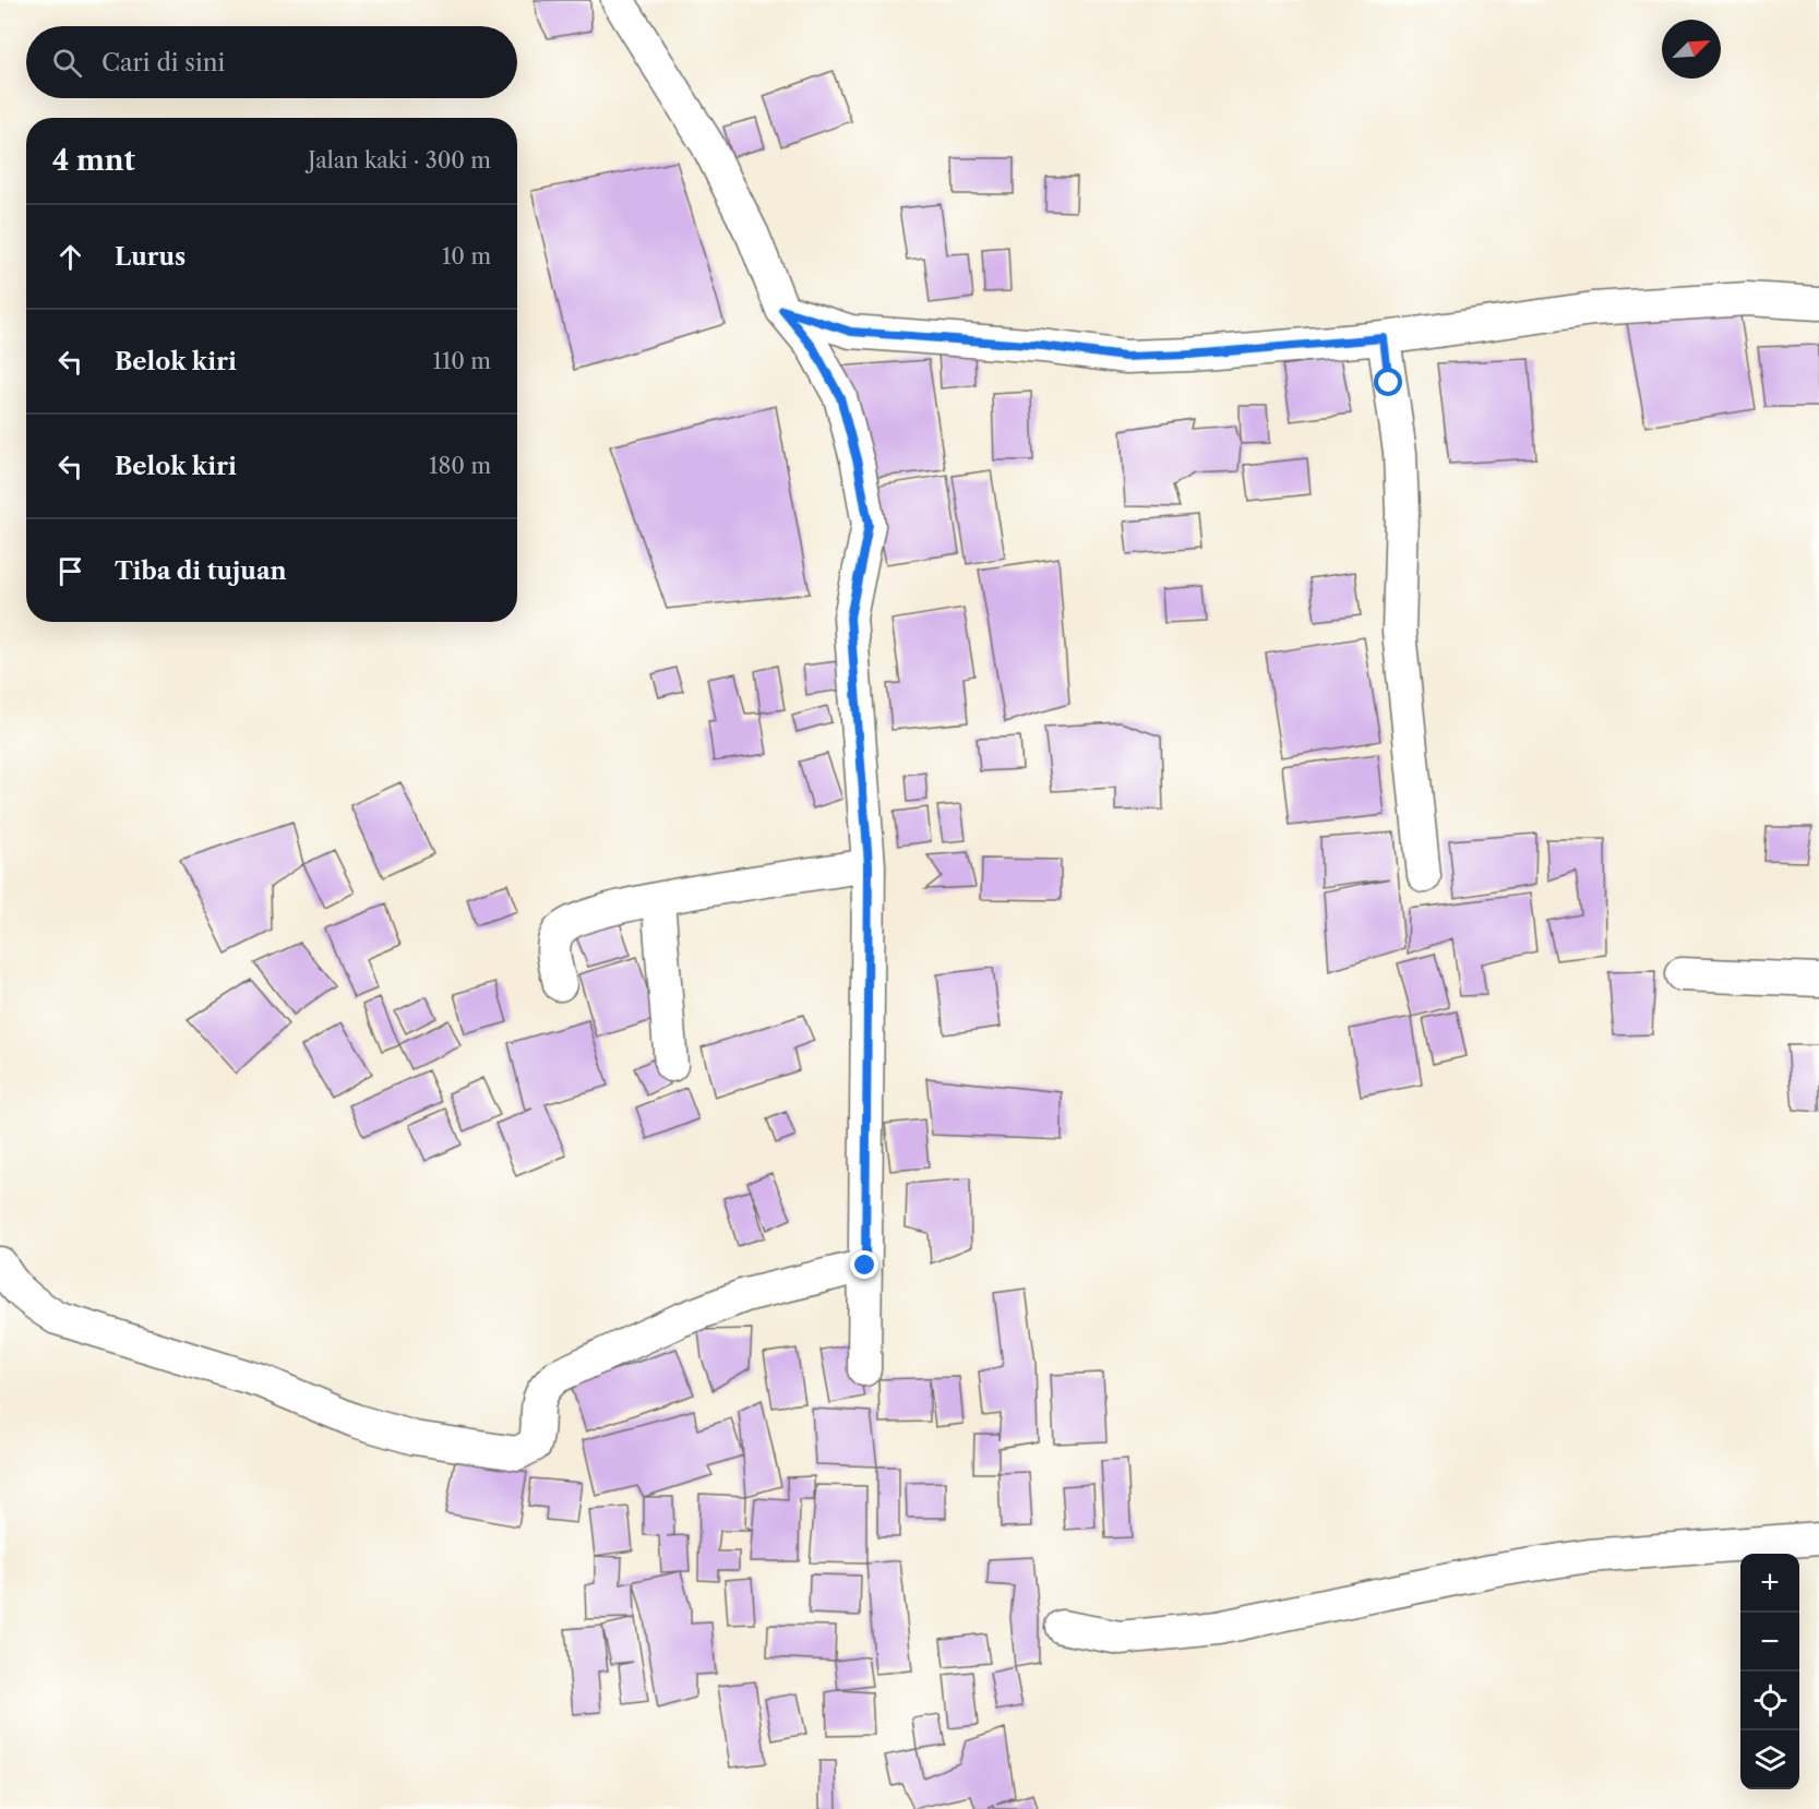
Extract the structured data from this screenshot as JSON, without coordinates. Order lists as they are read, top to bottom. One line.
{"north":"top right","page":{"search":"Cari di sini","heading":["4 mnt","Jalan kaki · 300 m"],"list":[["Lurus","10 m"],["Belok kiri","110 m"],["Belok kiri","180 m"],"Tiba di tujuan"],"map_buttons":["+","−"]}}
